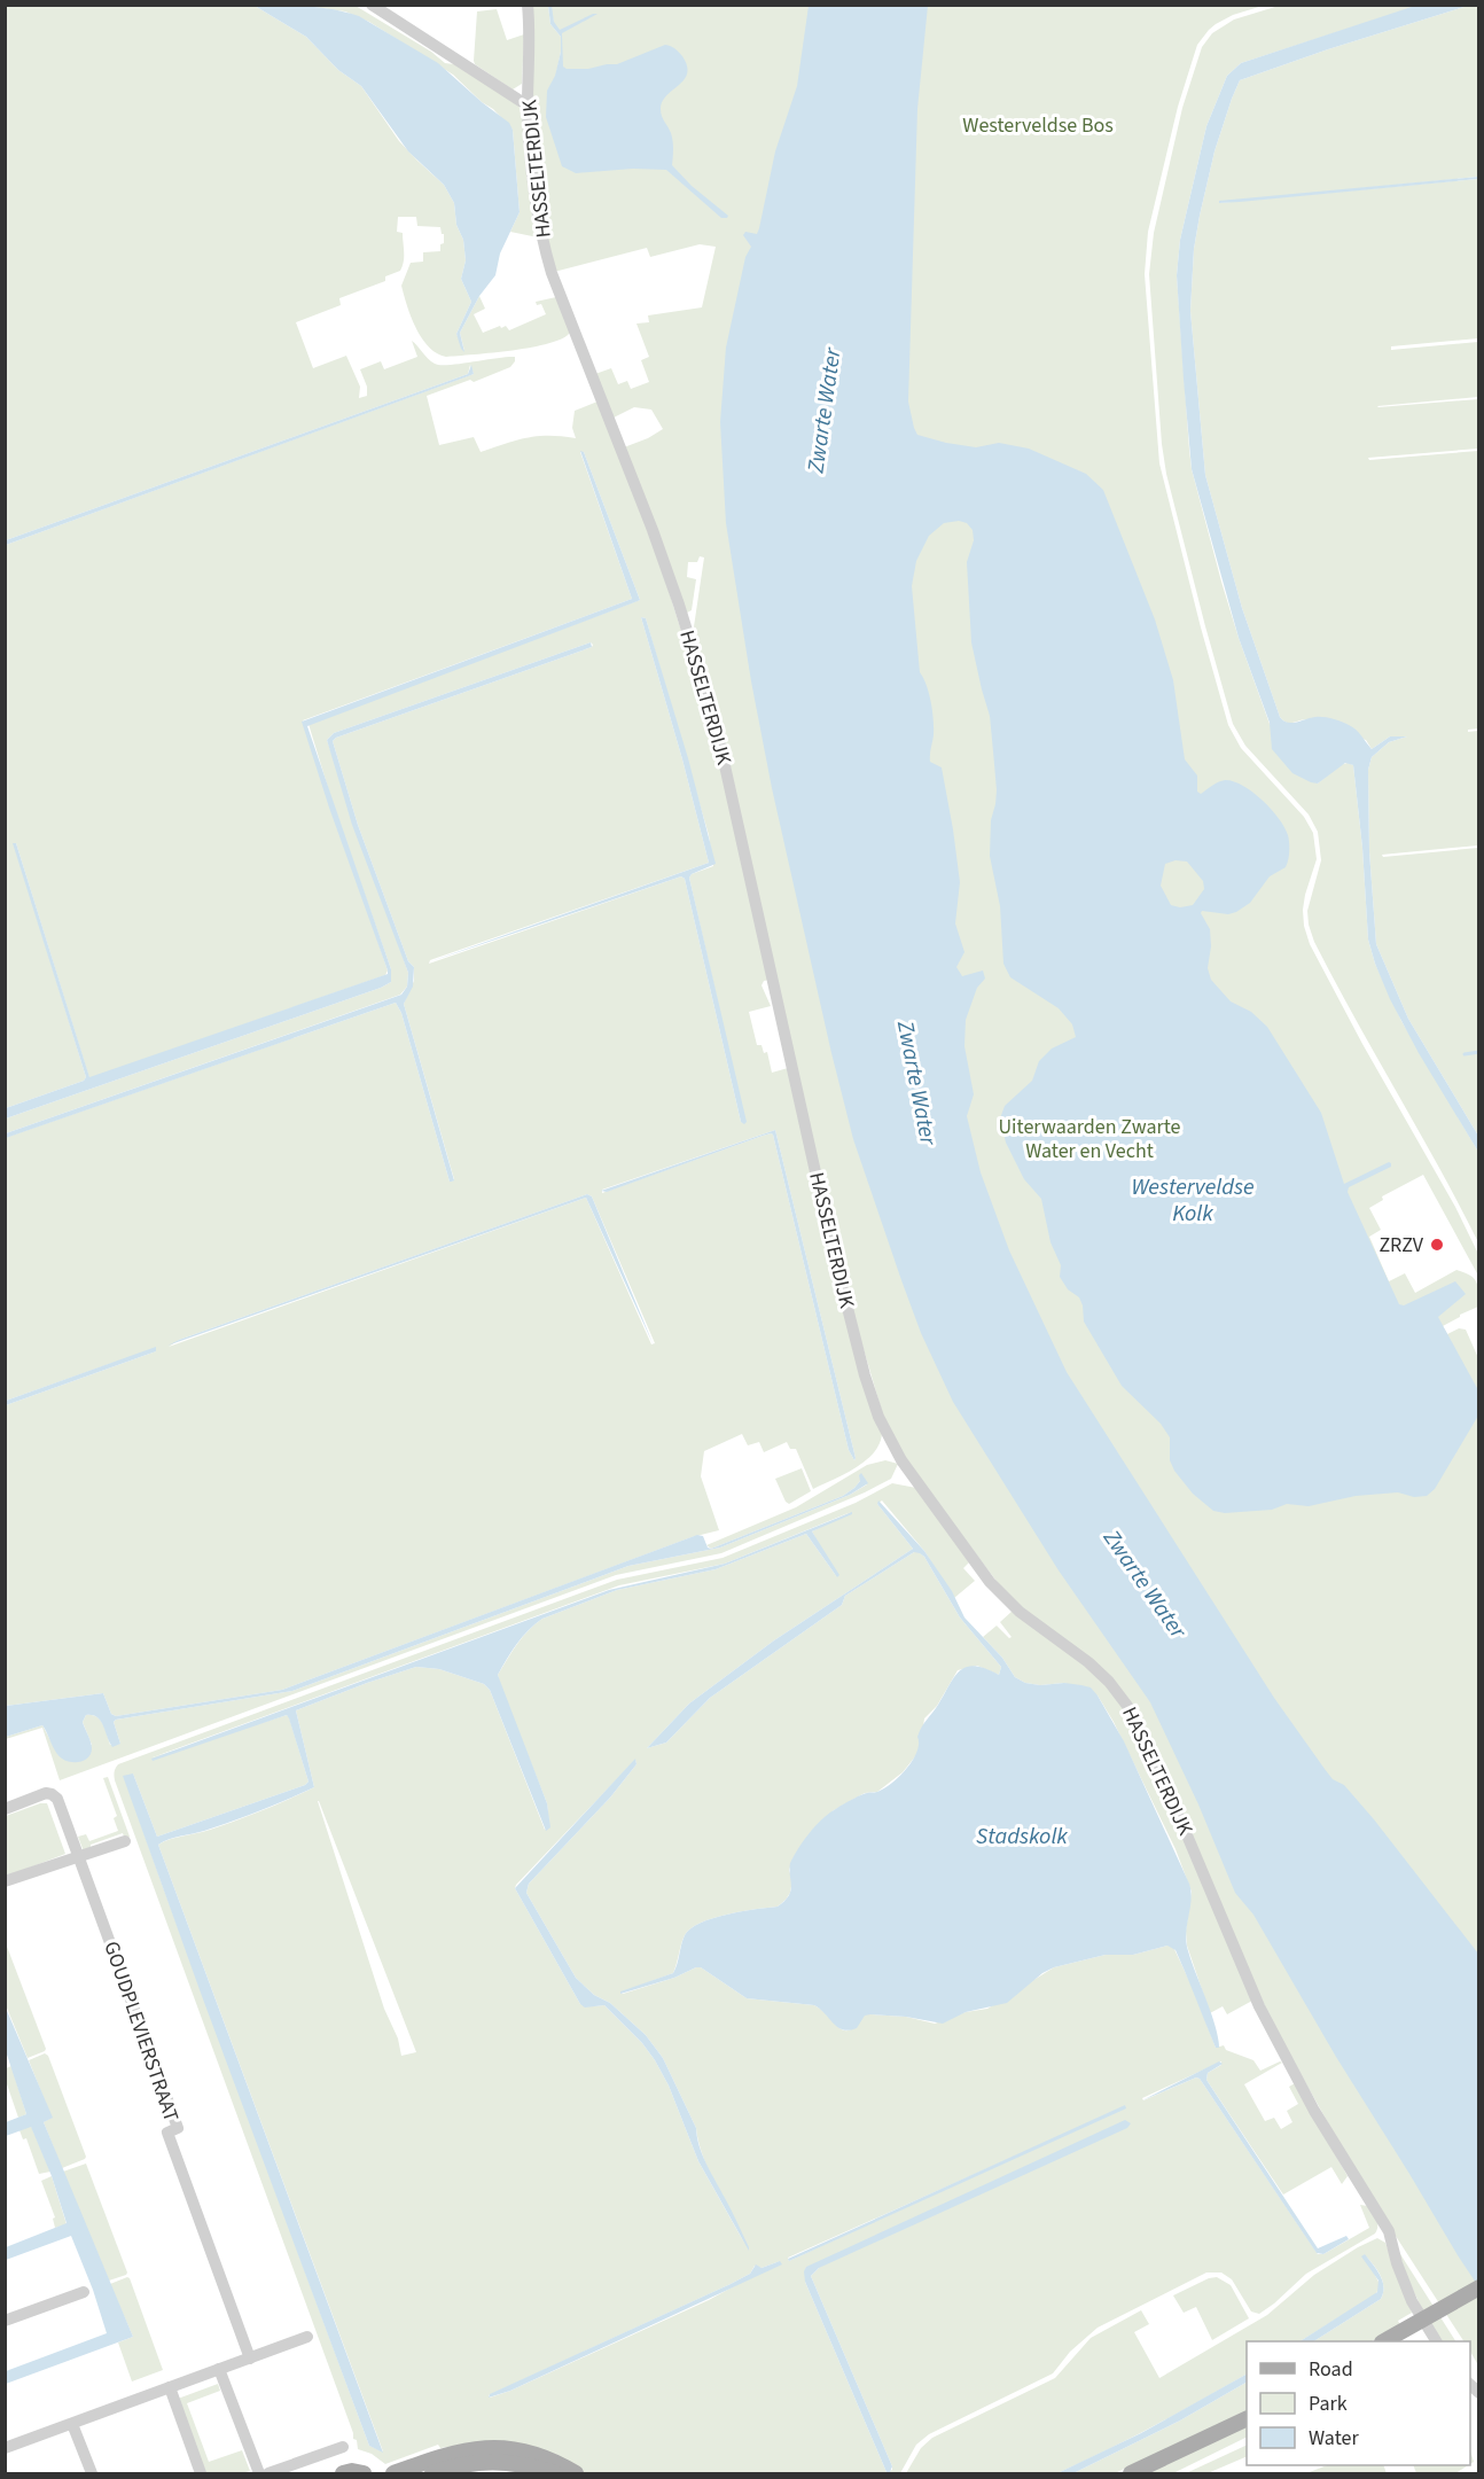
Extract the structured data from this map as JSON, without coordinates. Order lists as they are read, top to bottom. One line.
{"streets":{"street":["HASSELTERDIJK","GOUDPLEVIERSTRAAT"]},"water":["Zwarte Water","Westerveldse Kolk","Stadskolk"],"parks":["Westerveldse Bos","Uiterwaarden Zwarte Water en Vecht"],"places":["ZRZV"],"legend":["Road","Park","Water"]}
